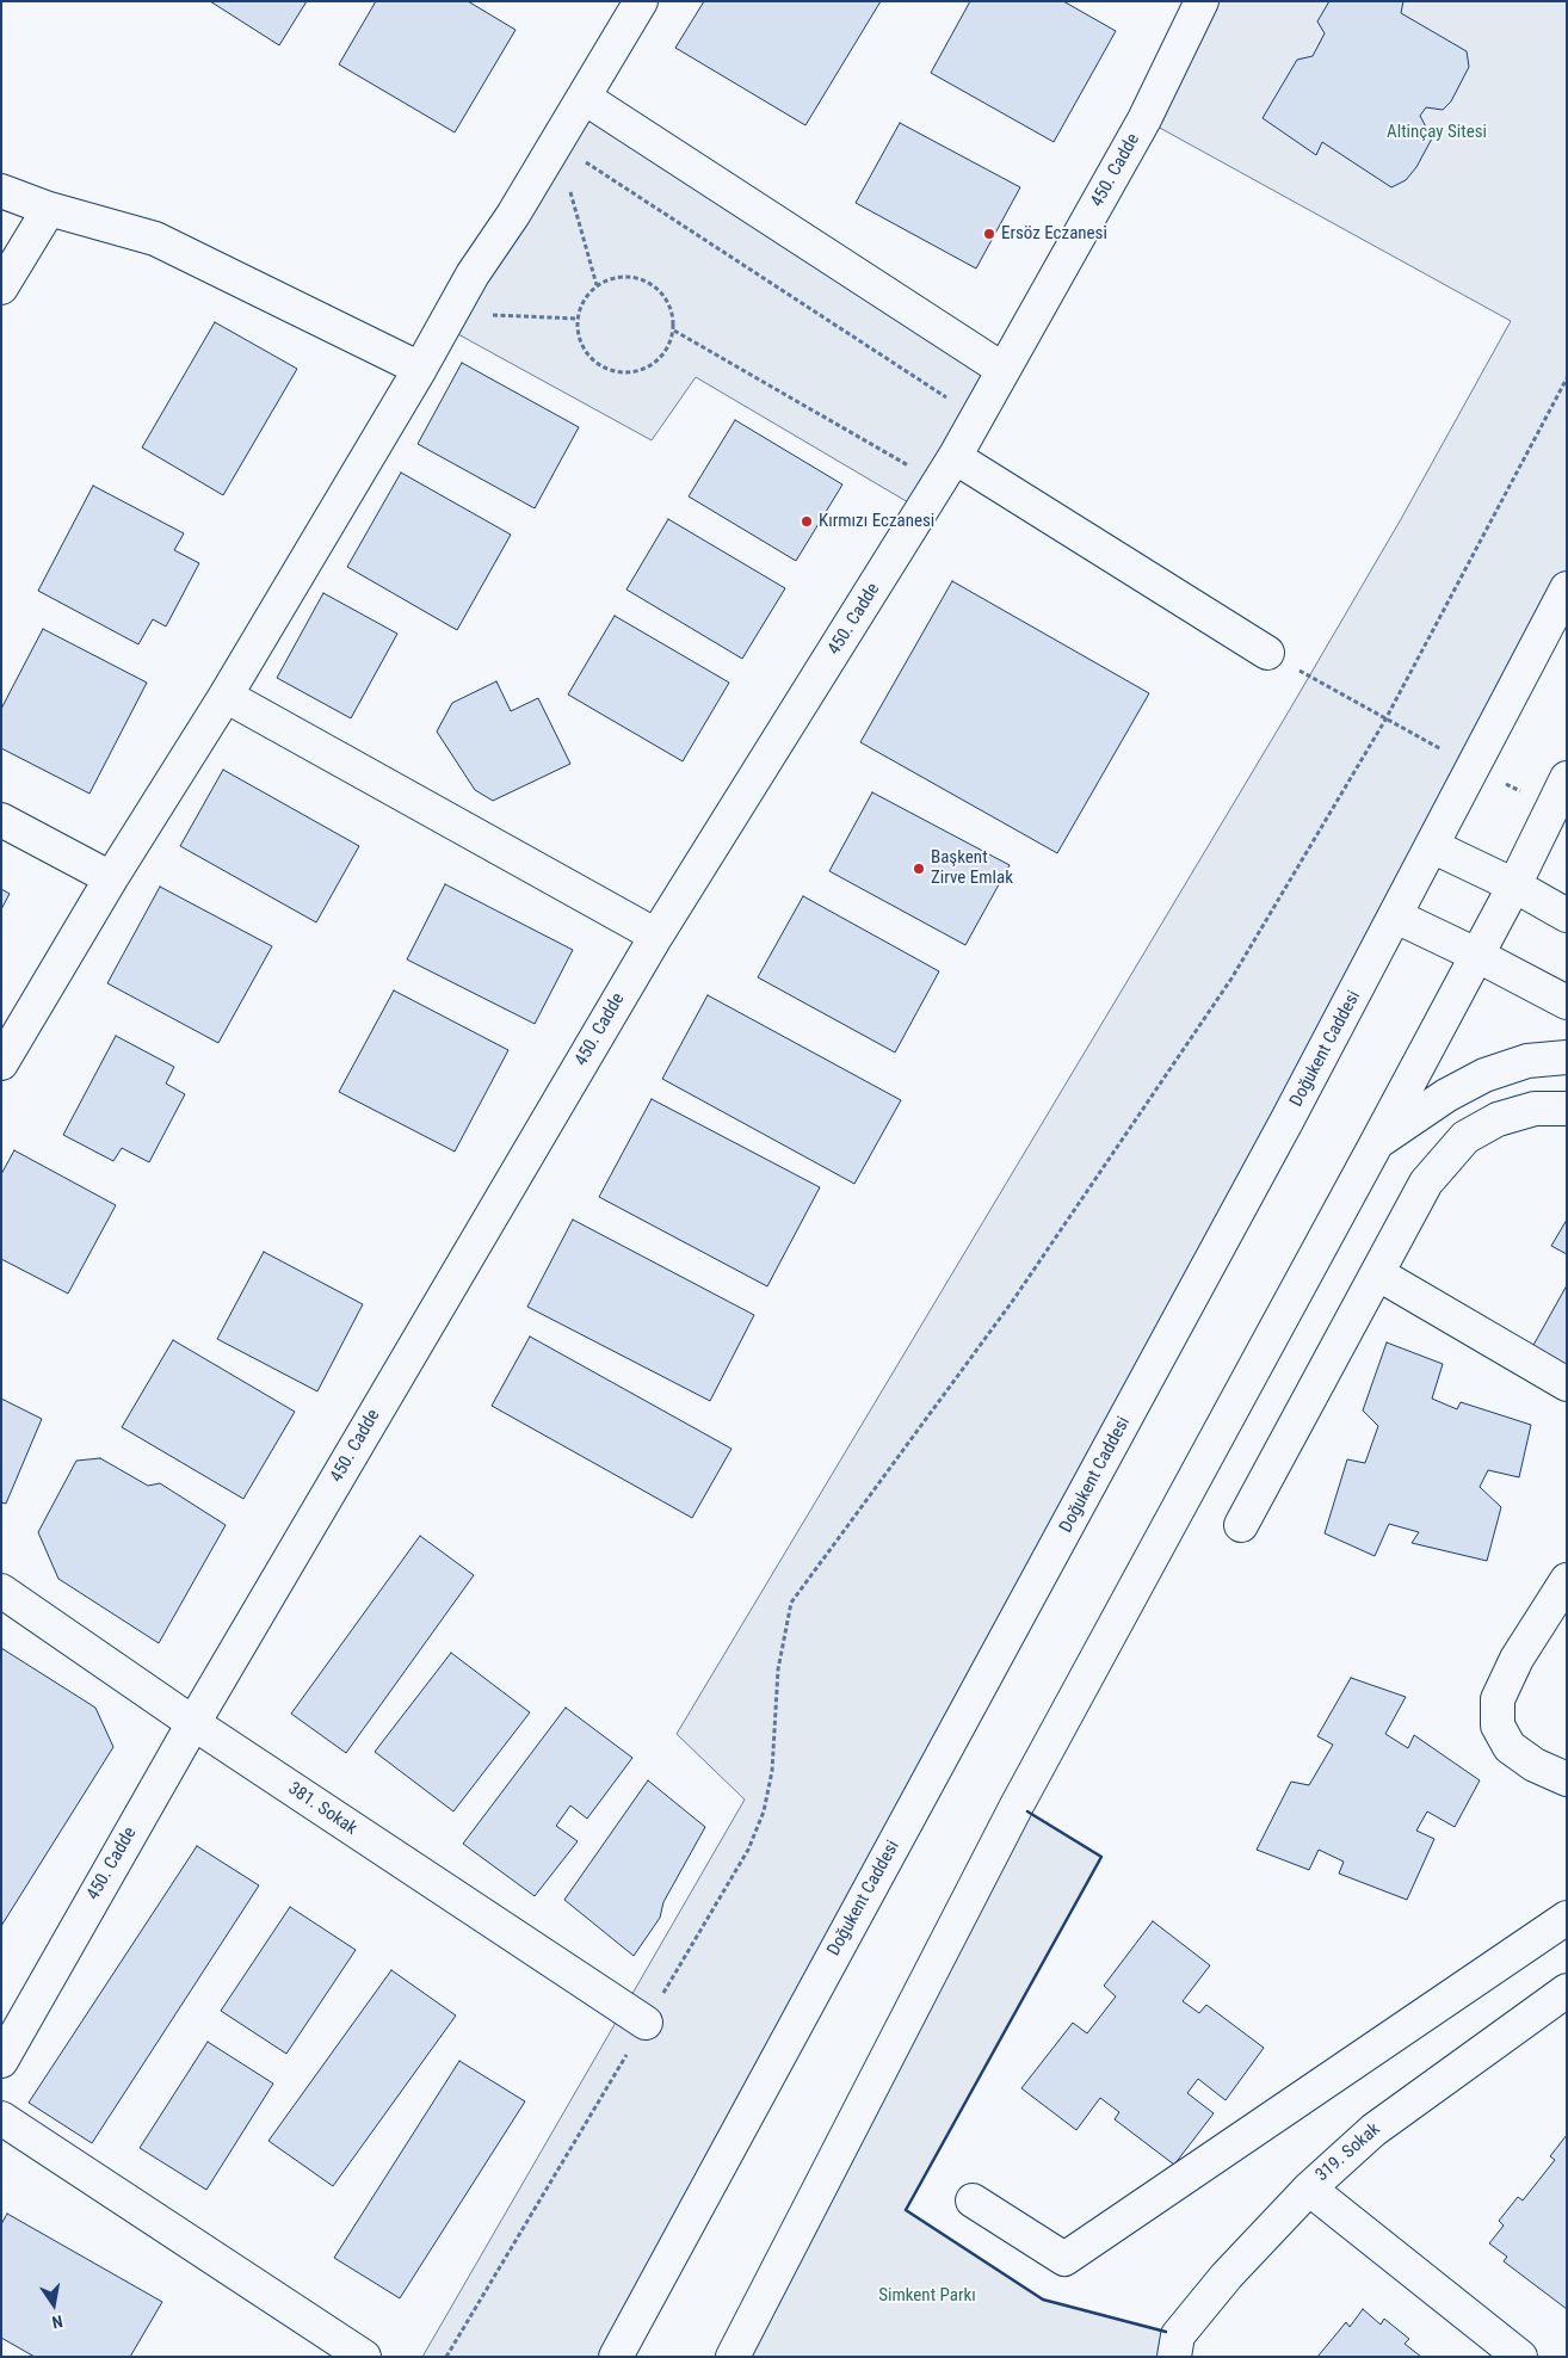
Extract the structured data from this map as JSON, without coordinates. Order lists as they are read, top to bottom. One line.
{"streets":{"street":["450. Cadde","Doğukent Caddesi","381. Sokak","319. Sokak"]},"crossings":[["450. Cadde","381. Sokak"]],"parks":["Altinçay Sitesi","Simkent Parkı"],"places":["Ersöz Eczanesi","Kırmızı Eczanesi","Başkent Zirve Emlak"],"north":"bottom"}
